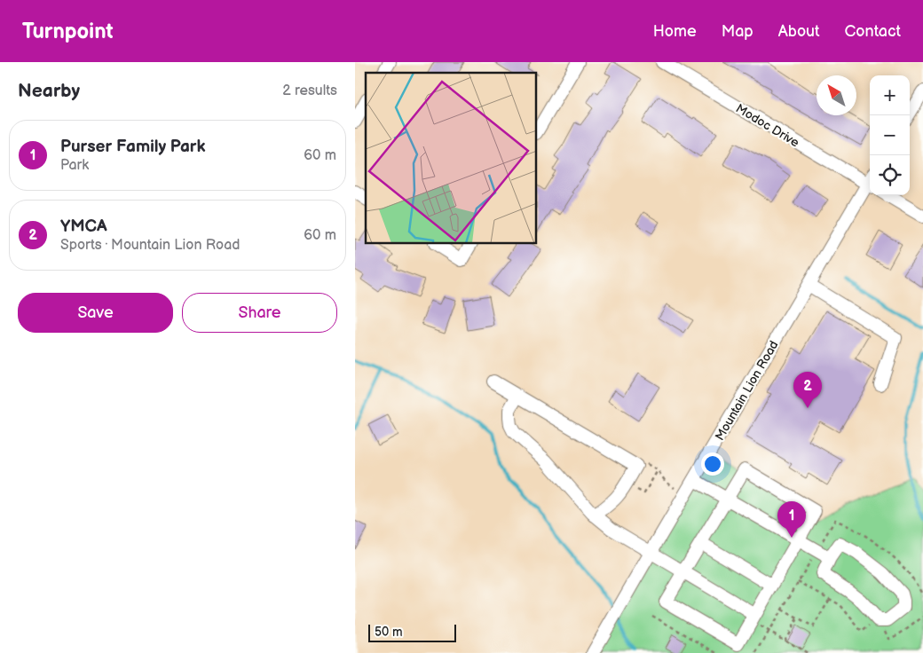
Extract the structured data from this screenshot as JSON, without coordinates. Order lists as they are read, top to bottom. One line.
{"streets":{"street":["Modoc Drive","Mountain Lion Road"]},"scale_bar":"50 m","north":"top left","page":{"header":"Turnpoint","nav":["Home","Map","About","Contact"],"heading":["Nearby","2 results"],"map_buttons":["+","−"],"list":[{"mark":"1","name":"Purser Family Park","note":"Park","value":"60 m"},{"mark":"2","name":"YMCA","note":"Sports · Mountain Lion Road","value":"60 m"}],"buttons":["Save","Share"],"pins":["2","1"],"scale":"50 m"}}
